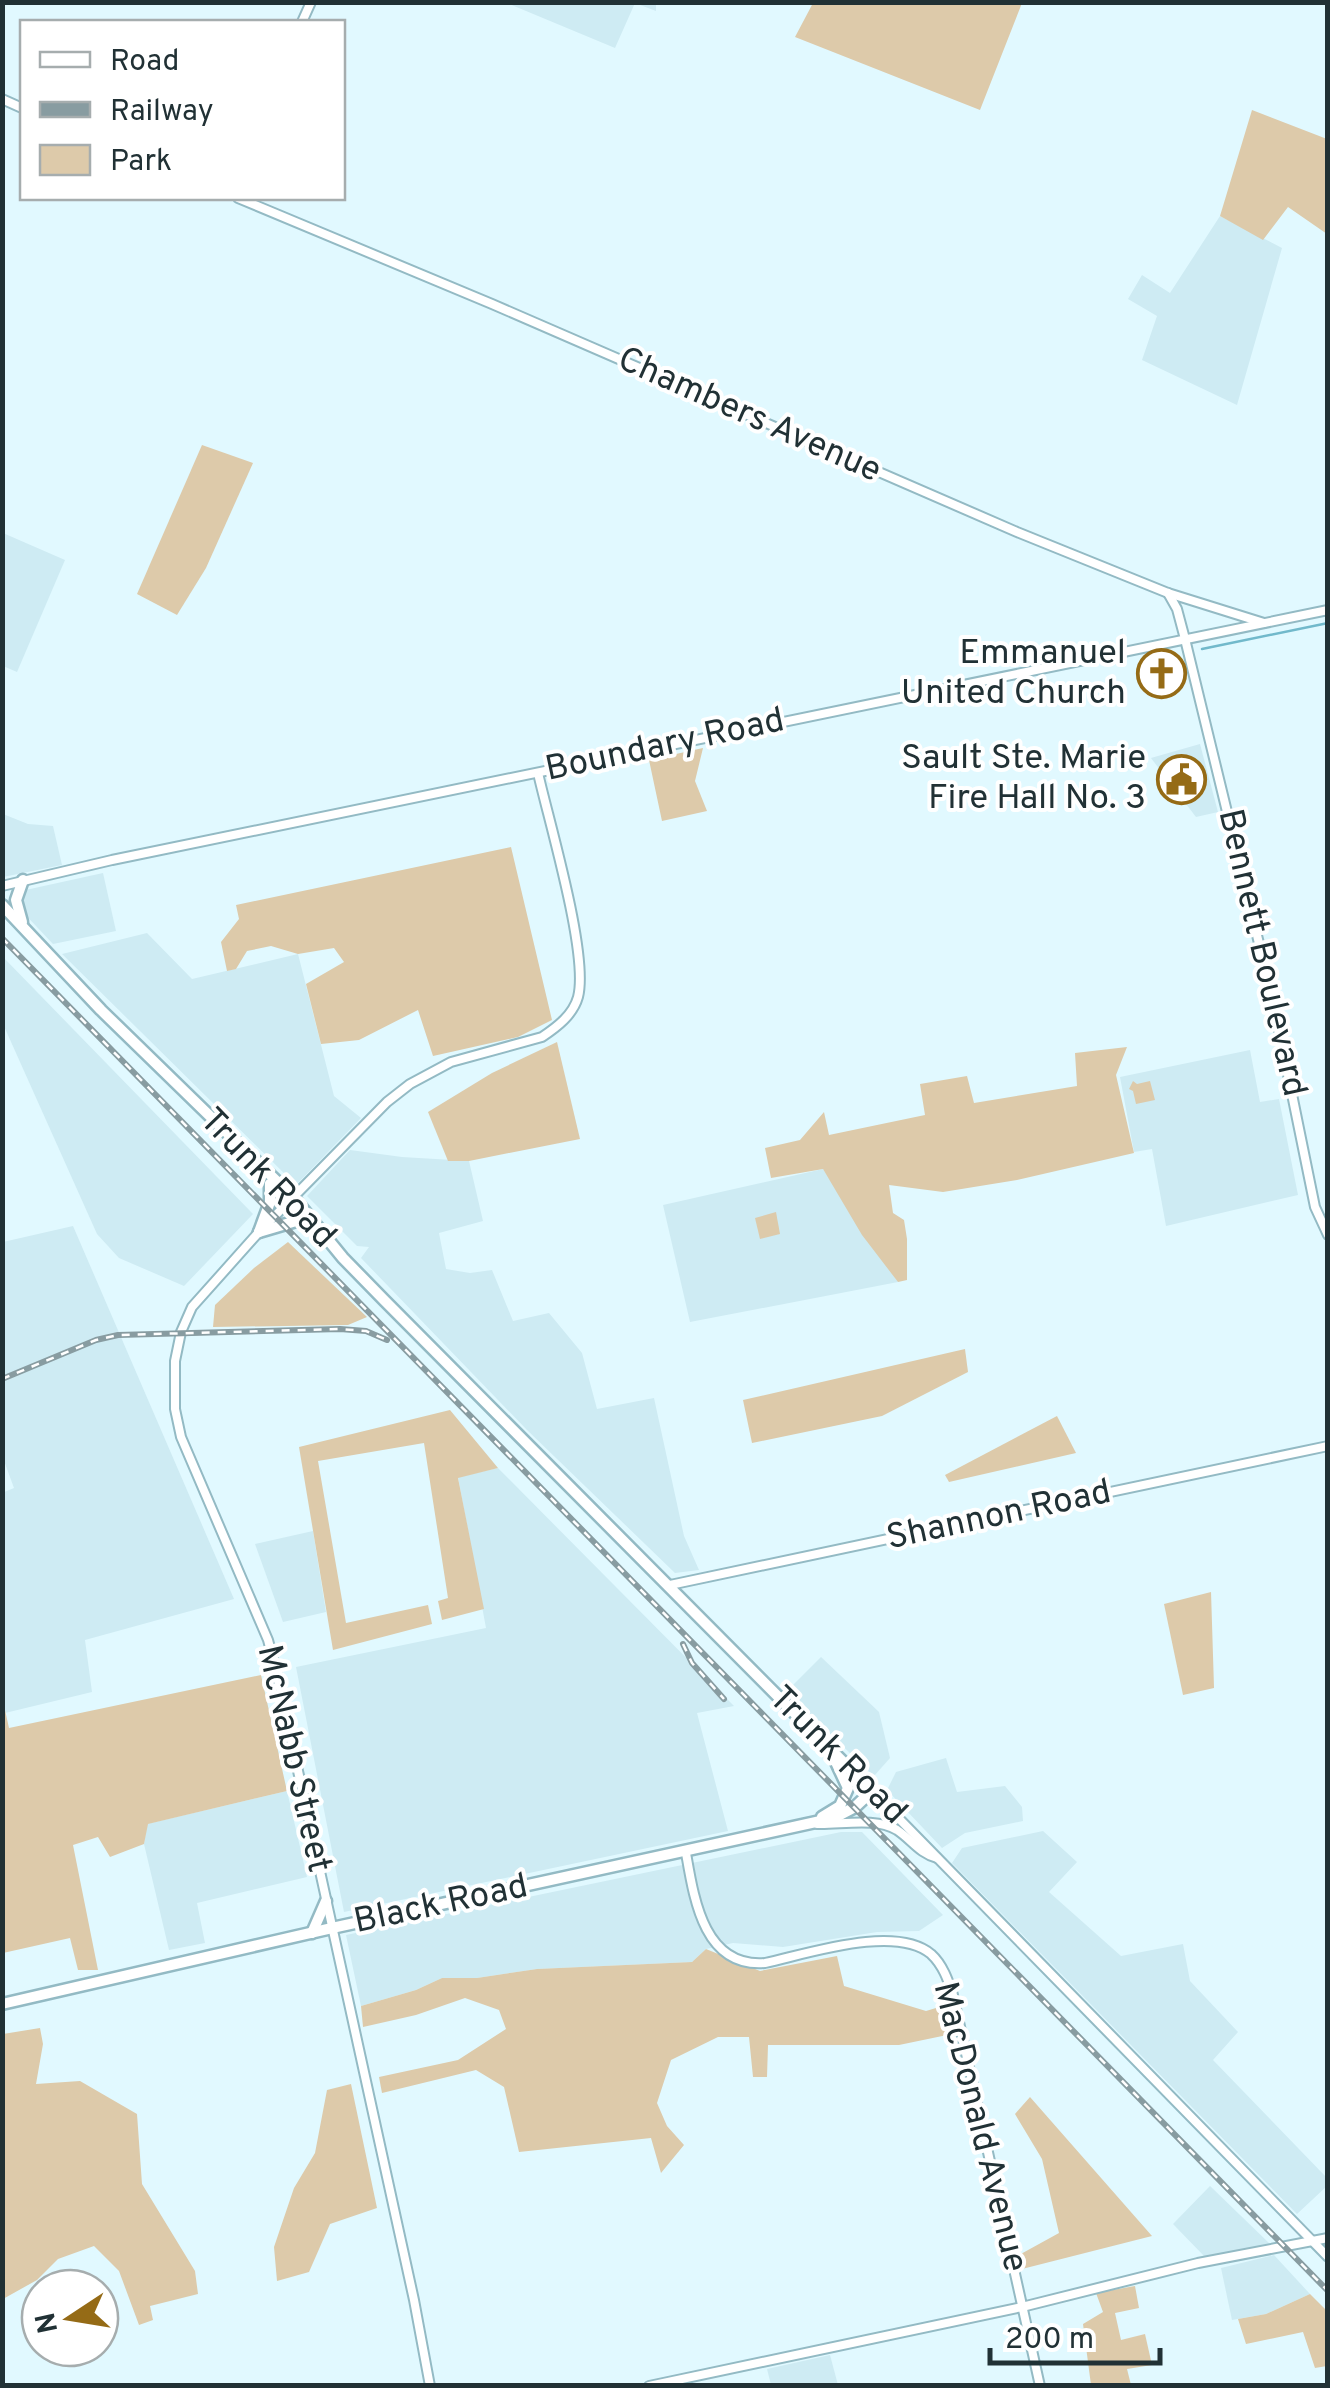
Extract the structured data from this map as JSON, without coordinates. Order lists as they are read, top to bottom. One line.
{"streets":{"highway":["Trunk Road","Black Road"],"main road":["Chambers Avenue","Boundary Road","Bennett Boulevard","Shannon Road","McNabb Street","MacDonald Avenue"]},"crossings":[["Chambers Avenue","Boundary Road"],["Chambers Avenue","Bennett Boulevard"],["Boundary Road","Bennett Boulevard"],["Boundary Road","McNabb Street"],["Trunk Road","Shannon Road"],["Trunk Road","McNabb Street"],["Trunk Road","Black Road"],["McNabb Street","Black Road"],["Black Road","MacDonald Avenue"]],"places":{"church":["Emmanuel United Church"],"public building":["Sault Ste. Marie Fire Hall No. 3"]},"legend":["Road","Railway","Park"],"scale_bar":"200 m","north":"left"}
